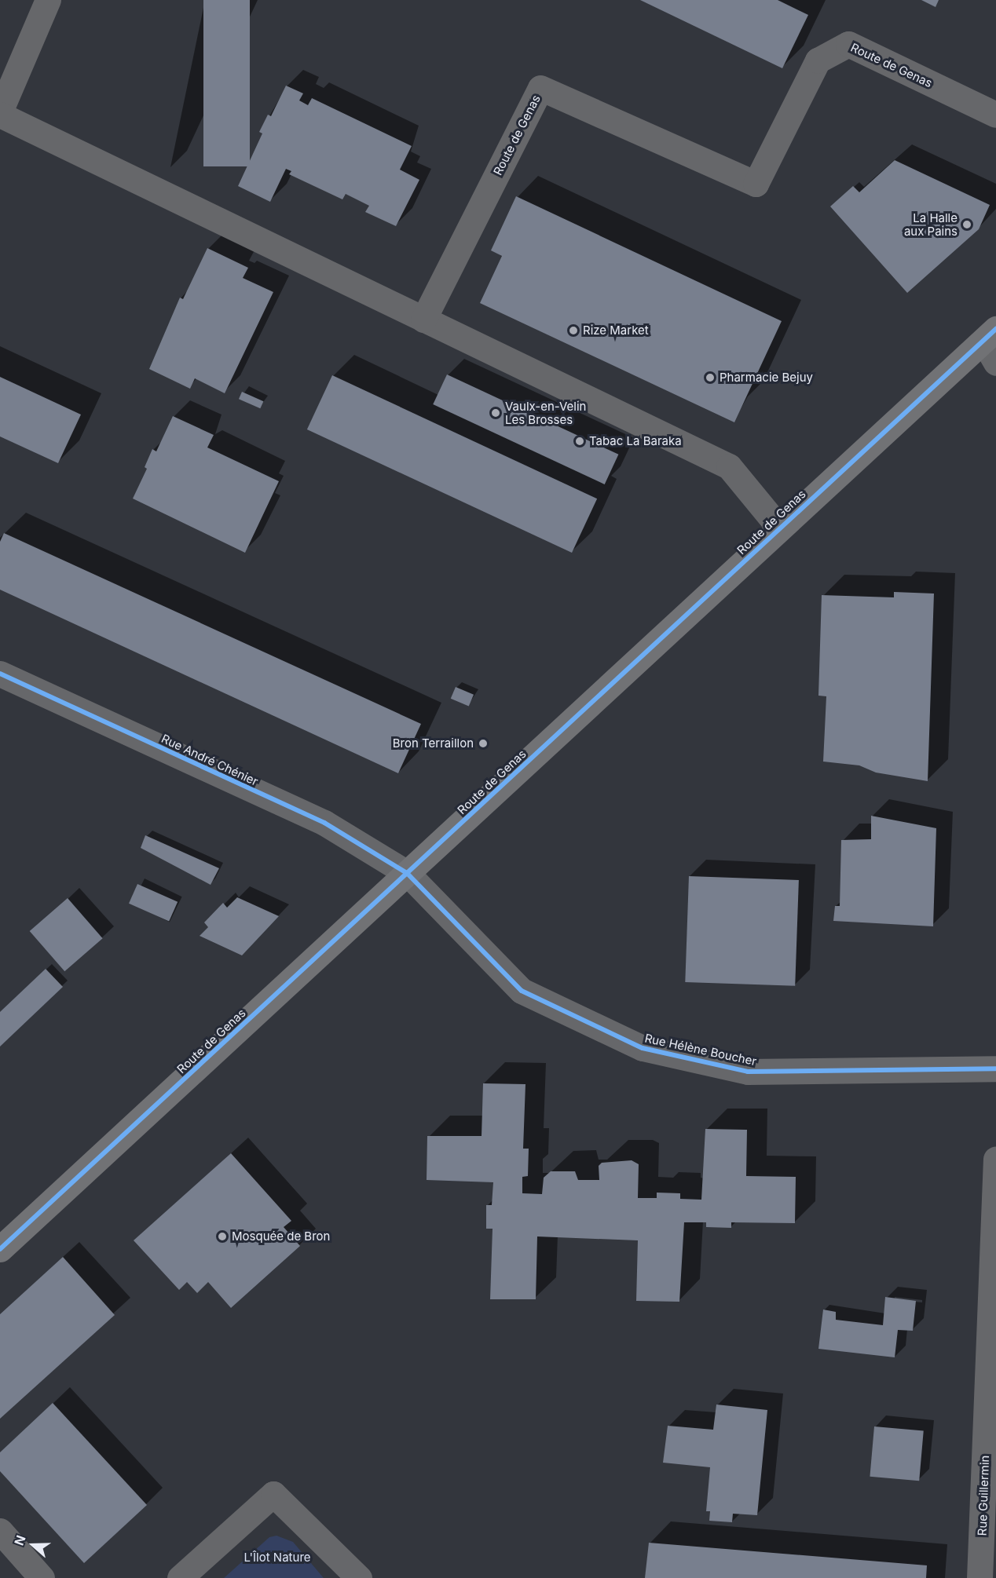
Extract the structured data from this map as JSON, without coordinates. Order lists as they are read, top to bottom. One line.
{"streets":{"main road":["Route de Genas"],"street":["Rue André Chénier","Rue Hélène Boucher","Rue Guillermin"]},"crossings":[["Route de Genas","Rue André Chénier"],["Route de Genas","Rue Hélène Boucher"],["Rue André Chénier","Rue Hélène Boucher"]],"parks":["L'Îlot Nature"],"places":["La Halle aux Pains","Rize Market","Pharmacie Bejuy","Vaulx-en-Velin Les Brosses","Tabac La Baraka","Bron Terraillon","Mosquée de Bron"],"north":"left"}
